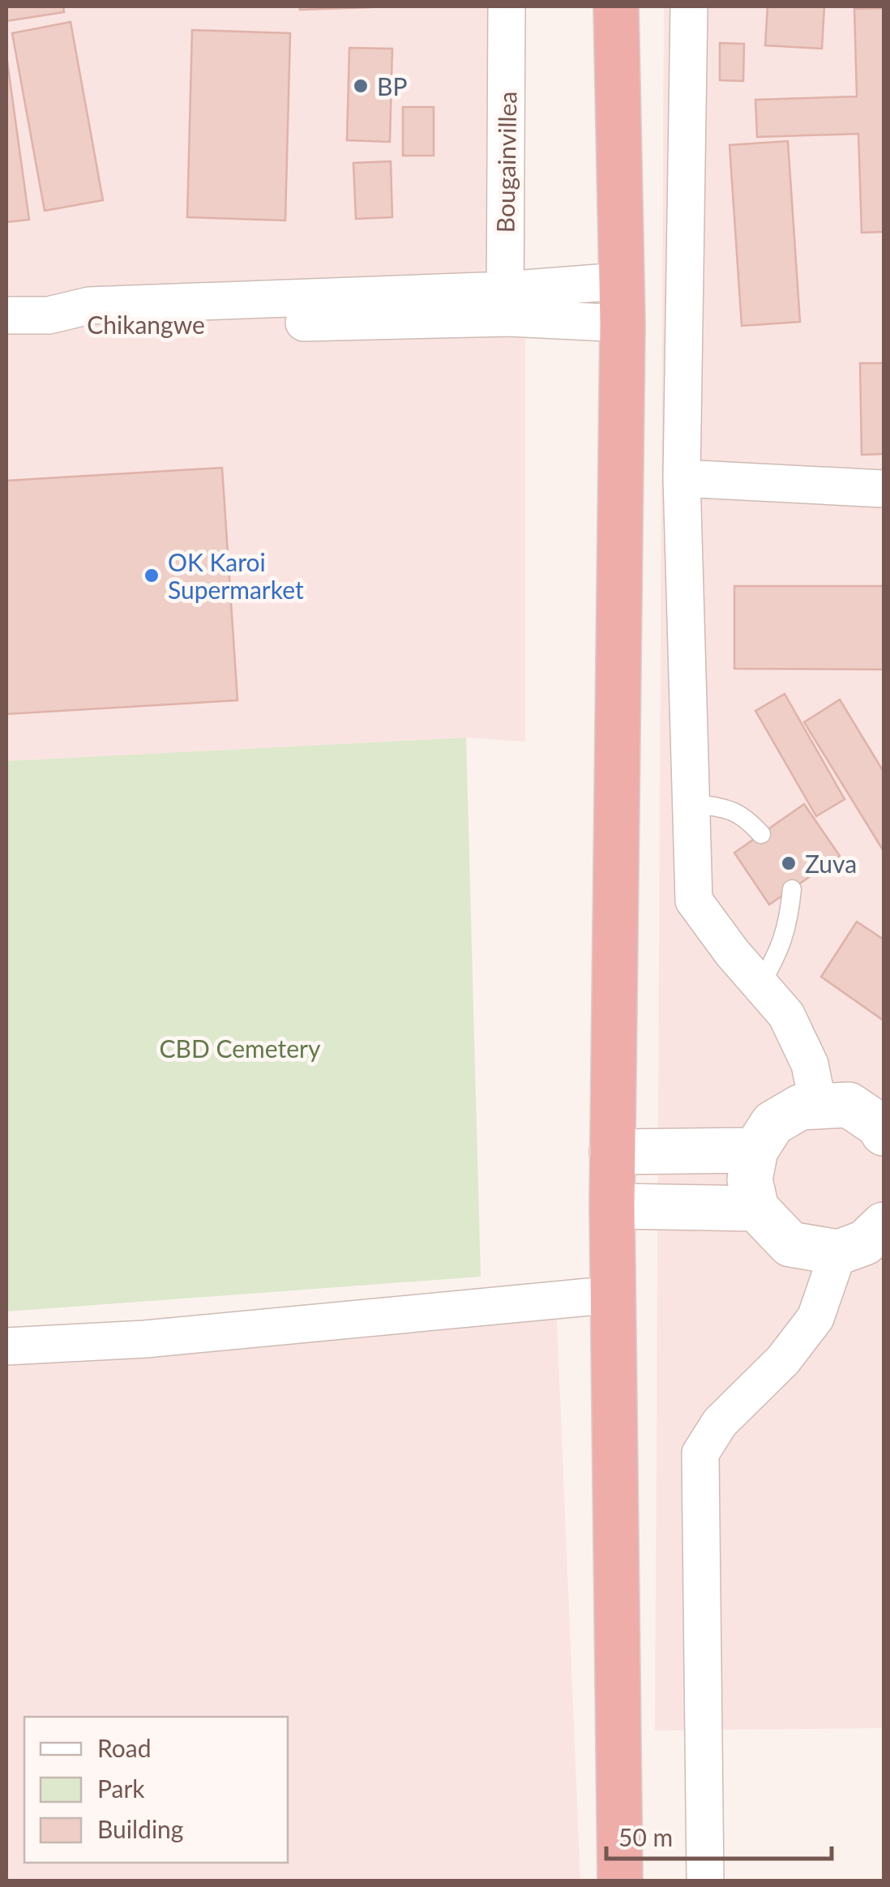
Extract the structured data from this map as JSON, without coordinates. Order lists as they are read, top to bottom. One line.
{"streets":{"street":["Bougainvillea","Chikangwe"]},"crossings":[["Bougainvillea","Chikangwe"]],"parks":["CBD Cemetery"],"places":["BP","OK Karoi Supermarket","Zuva"],"legend":["Road","Park","Building"],"scale_bar":"50 m"}
